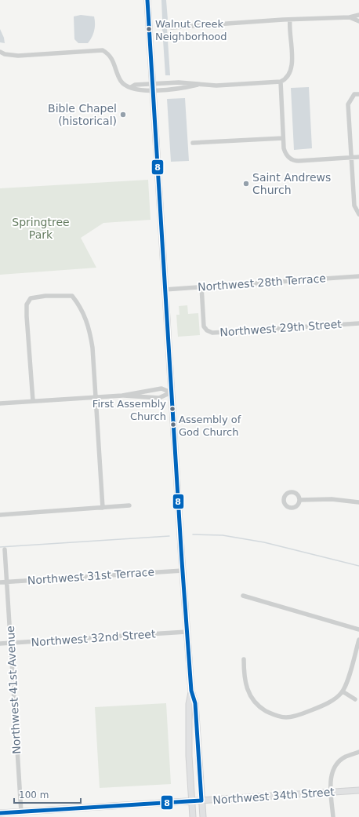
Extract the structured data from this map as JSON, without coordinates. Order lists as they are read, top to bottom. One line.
{"streets":{"main road":["Northwest 34th Street"],"street":["Northwest 28th Terrace","Northwest 29th Street","Northwest 31st Terrace","Northwest 32nd Street","Northwest 41st Avenue"]},"crossings":[["Northwest 28th Terrace","Northwest 29th Street"],["Northwest 31st Terrace","Northwest 41st Avenue"],["Northwest 32nd Street","Northwest 41st Avenue"],["Northwest 41st Avenue","Northwest 34th Street"]],"parks":["Springtree Park"],"places":["Walnut Creek Neighborhood","Bible Chapel (historical)","Saint Andrews Church","First Assembly Church","Assembly of God Church"],"lines":["transit line 8"],"scale_bar":"100 m"}
